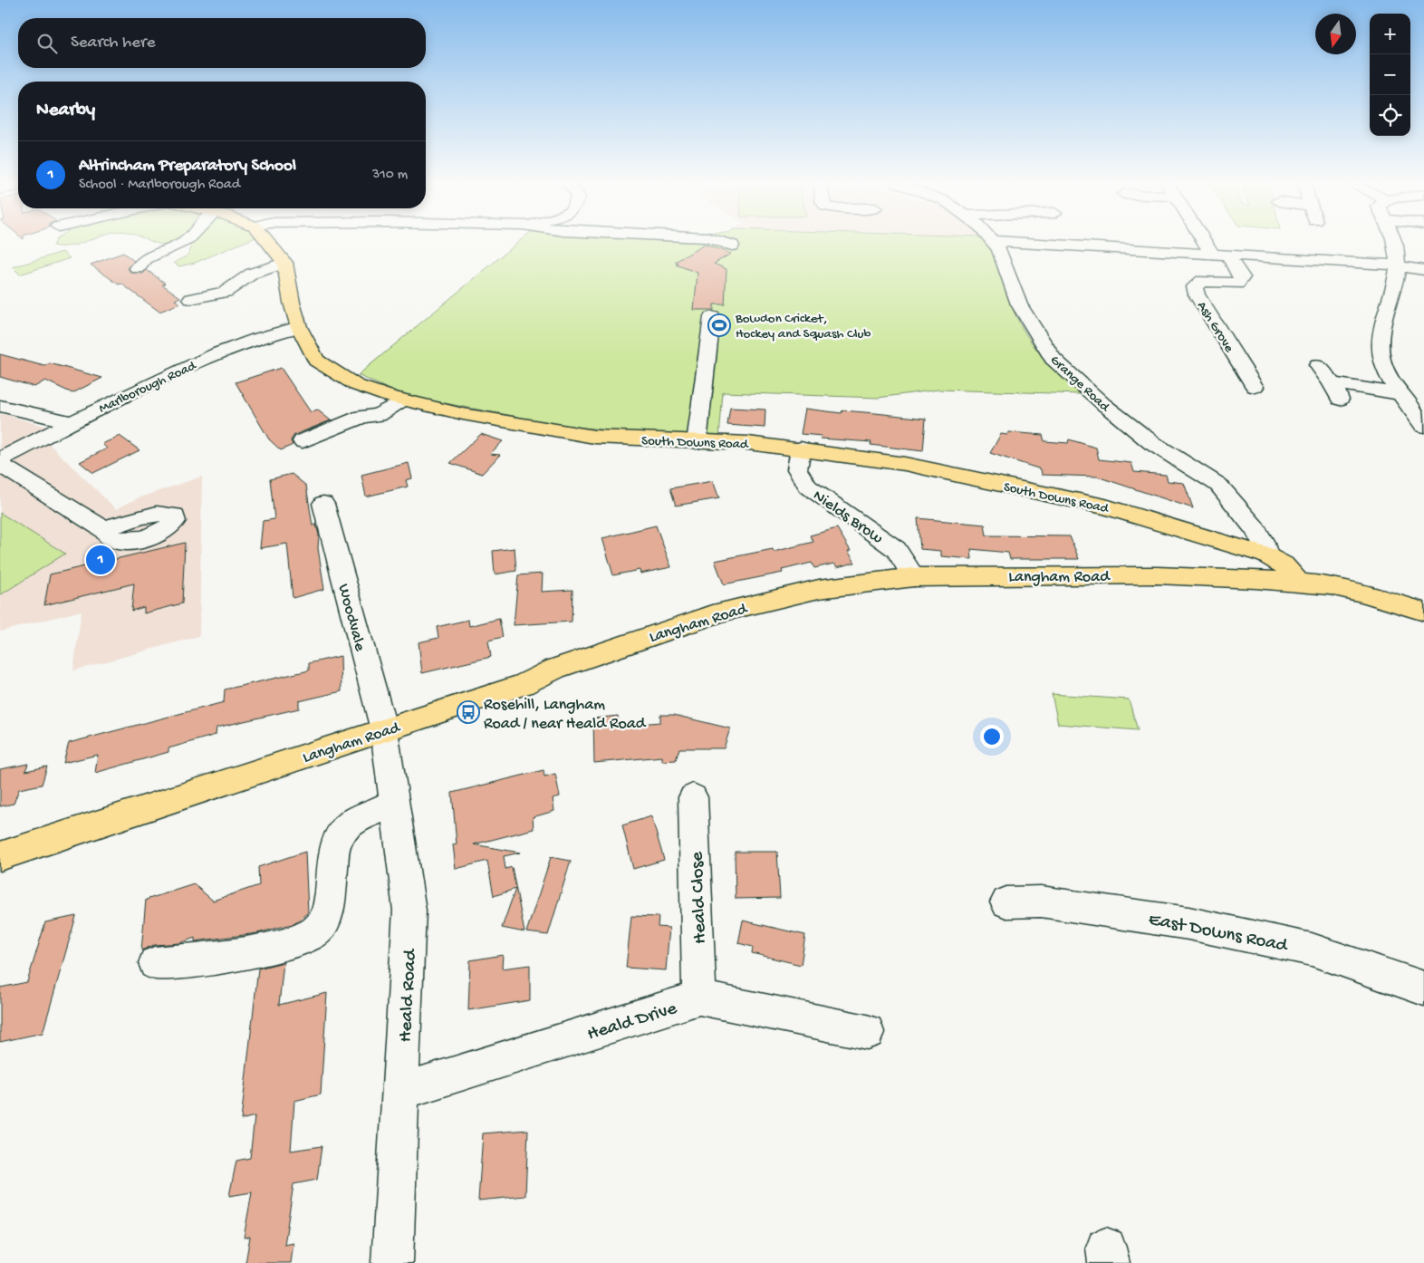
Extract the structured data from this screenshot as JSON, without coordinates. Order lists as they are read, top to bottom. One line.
{"streets":{"main road":["South Downs Road","Langham Road"],"street":["Ash Grove","Grange Road","Marlborough Road","Nields Brow","Woodvale","Heald Close","East Downs Road","Heald Road","Heald Drive"]},"crossings":[["Grange Road","South Downs Road"],["Marlborough Road","South Downs Road"],["South Downs Road","Nields Brow"],["South Downs Road","Langham Road"],["Nields Brow","Langham Road"],["Langham Road","Woodvale"],["Langham Road","Heald Road"],["Woodvale","Heald Road"],["Heald Close","Heald Drive"],["Heald Road","Heald Drive"]],"places":{"sports":["Bowdon Cricket, Hockey and Squash Club"],"bus stop":["Rosehill, Langham Road / near Heald Road"]},"north":"bottom","page":{"map_buttons":["+","−"],"search":"Search here","heading":"Nearby","list":[{"mark":"1","name":"Altrincham Preparatory School","note":"School · Marlborough Road","value":"310 m"}],"pins":"1"}}
